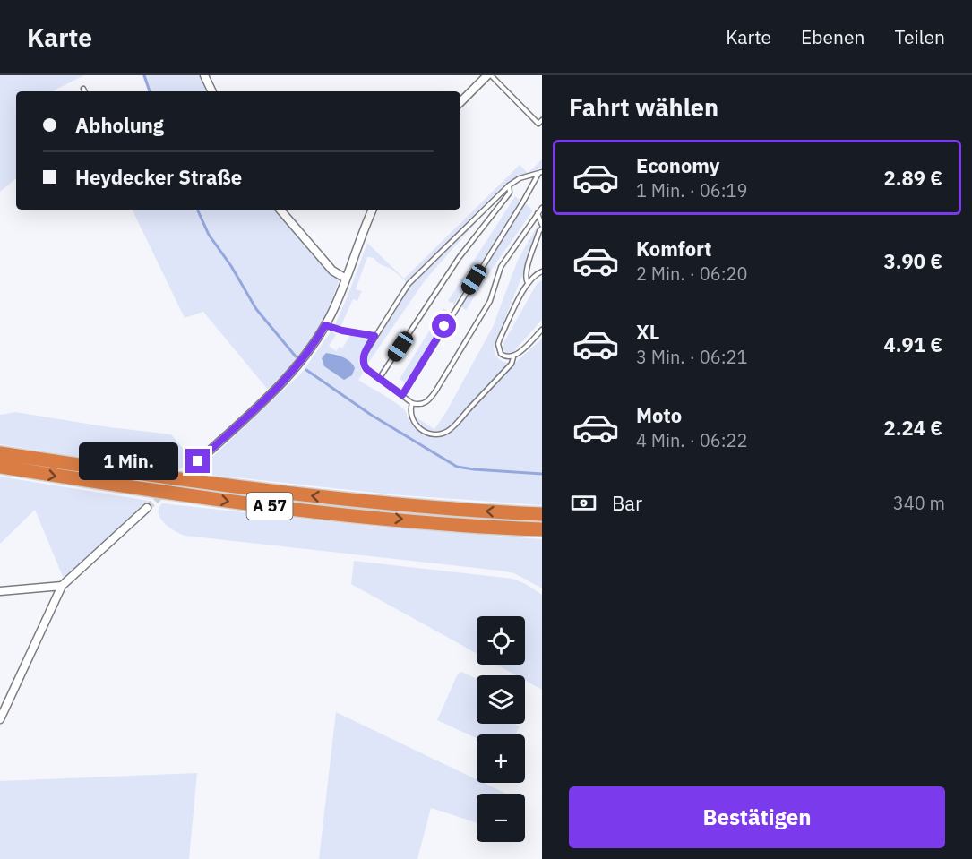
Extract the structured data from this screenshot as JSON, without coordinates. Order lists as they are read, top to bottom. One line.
{"streets":{"highway":["A 57"]},"page":{"header":"Karte","nav":["Karte","Ebenen","Teilen"],"heading":"Fahrt wählen","banner":["Abholung","Heydecker Straße"],"list":[{"name":"Economy","note":"1 Min. · 06:19","value":"2.89 €"},{"name":"Komfort","note":"2 Min. · 06:20","value":"3.90 €"},{"name":"XL","note":"3 Min. · 06:21","value":"4.91 €"},{"name":"Moto","note":"4 Min. · 06:22","value":"2.24 €"}],"bubble":"1 Min.","pay":["Bar","340 m"],"map_buttons":["+","−"],"buttons":"Bestätigen"}}
